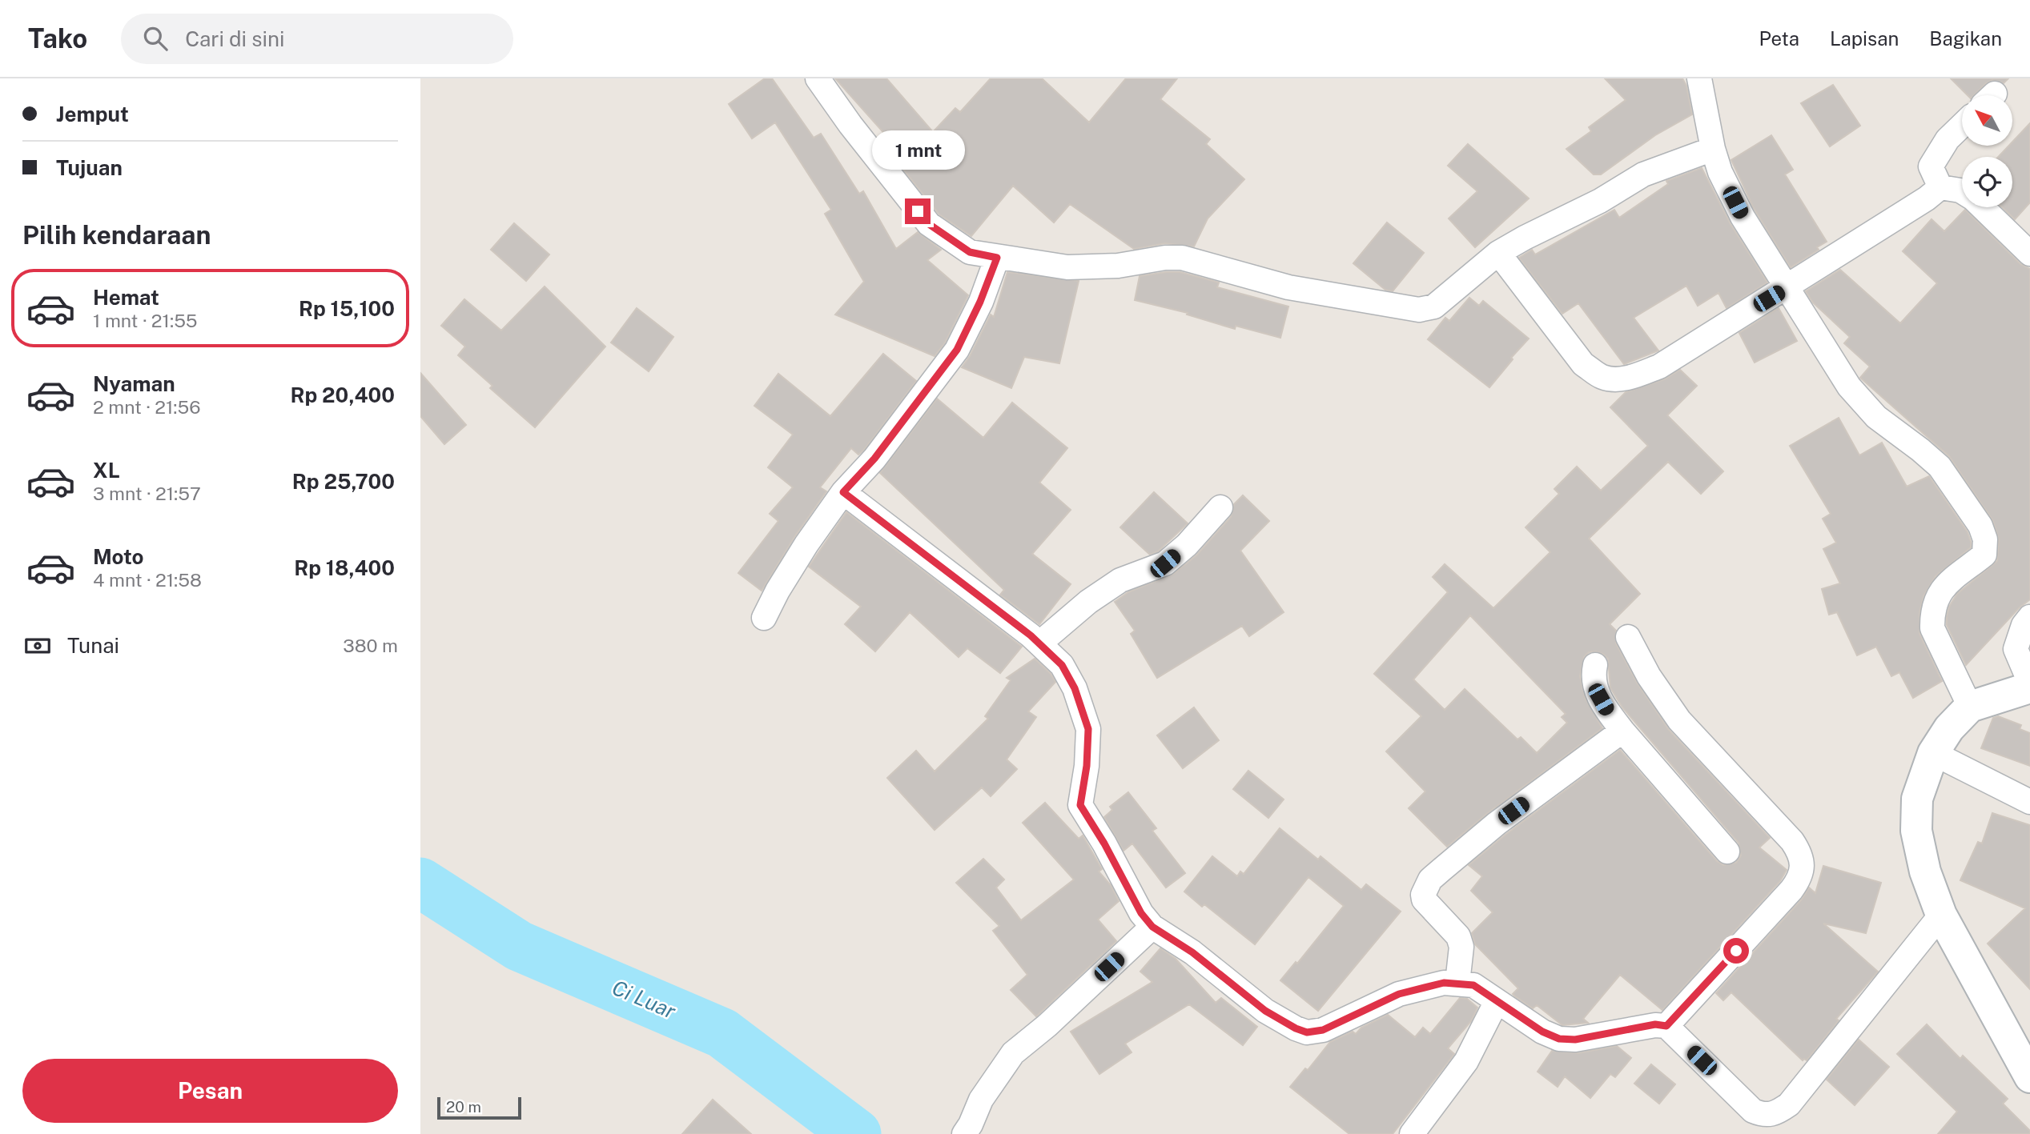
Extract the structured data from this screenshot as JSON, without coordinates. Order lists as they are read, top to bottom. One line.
{"water":["Ci Luar"],"scale_bar":"20 m","north":"top left","page":{"header":"Tako","search":"Cari di sini","nav":["Peta","Lapisan","Bagikan"],"banner":["Jemput","Tujuan"],"bubble":"1 mnt","heading":"Pilih kendaraan","list":[{"name":"Hemat","note":"1 mnt · 21:55","value":"Rp 15,100"},{"name":"Nyaman","note":"2 mnt · 21:56","value":"Rp 20,400"},{"name":"XL","note":"3 mnt · 21:57","value":"Rp 25,700"},{"name":"Moto","note":"4 mnt · 21:58","value":"Rp 18,400"}],"pay":["Tunai","380 m"],"buttons":"Pesan","scale":"20 m"}}
